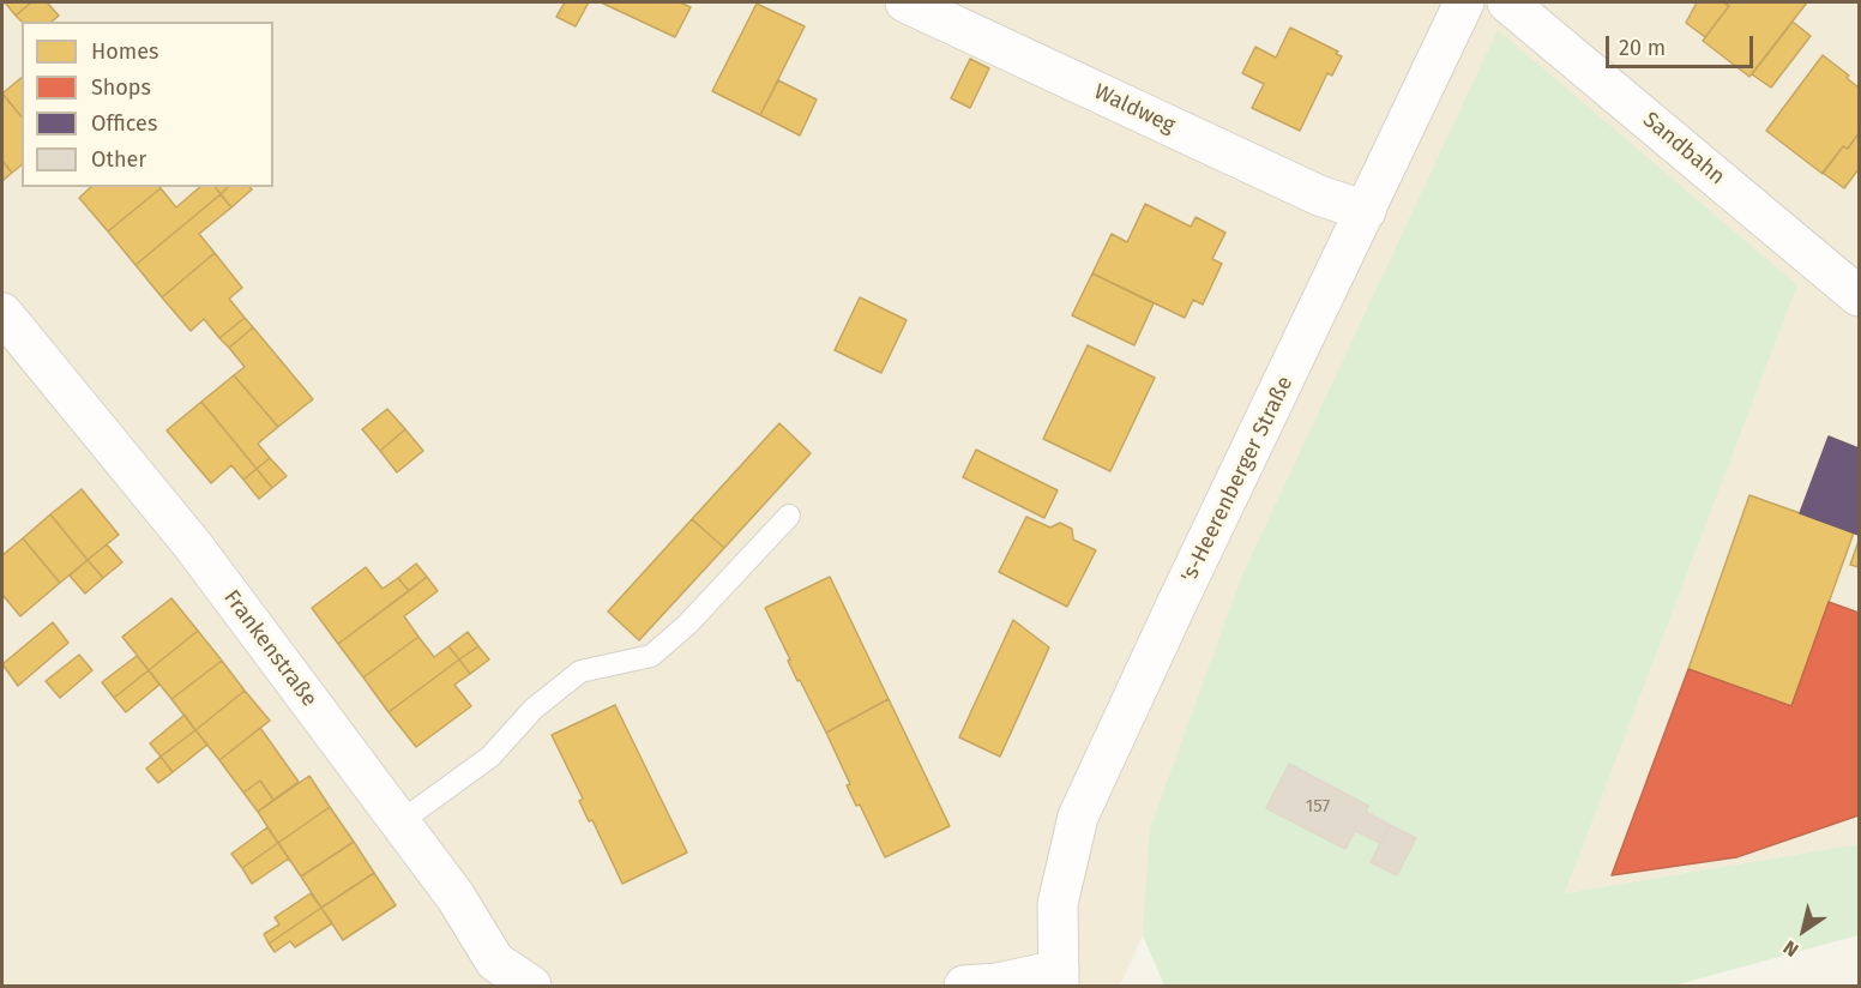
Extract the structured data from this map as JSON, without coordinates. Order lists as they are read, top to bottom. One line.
{"streets":{"street":["Waldweg","Sandbahn","'s-Heerenberger Straße","Frankenstraße"]},"crossings":[["Waldweg","'s-Heerenberger Straße"]],"house_numbers":["157"],"legend":["Homes","Shops","Offices","Other"],"scale_bar":"20 m","north":"bottom left"}
